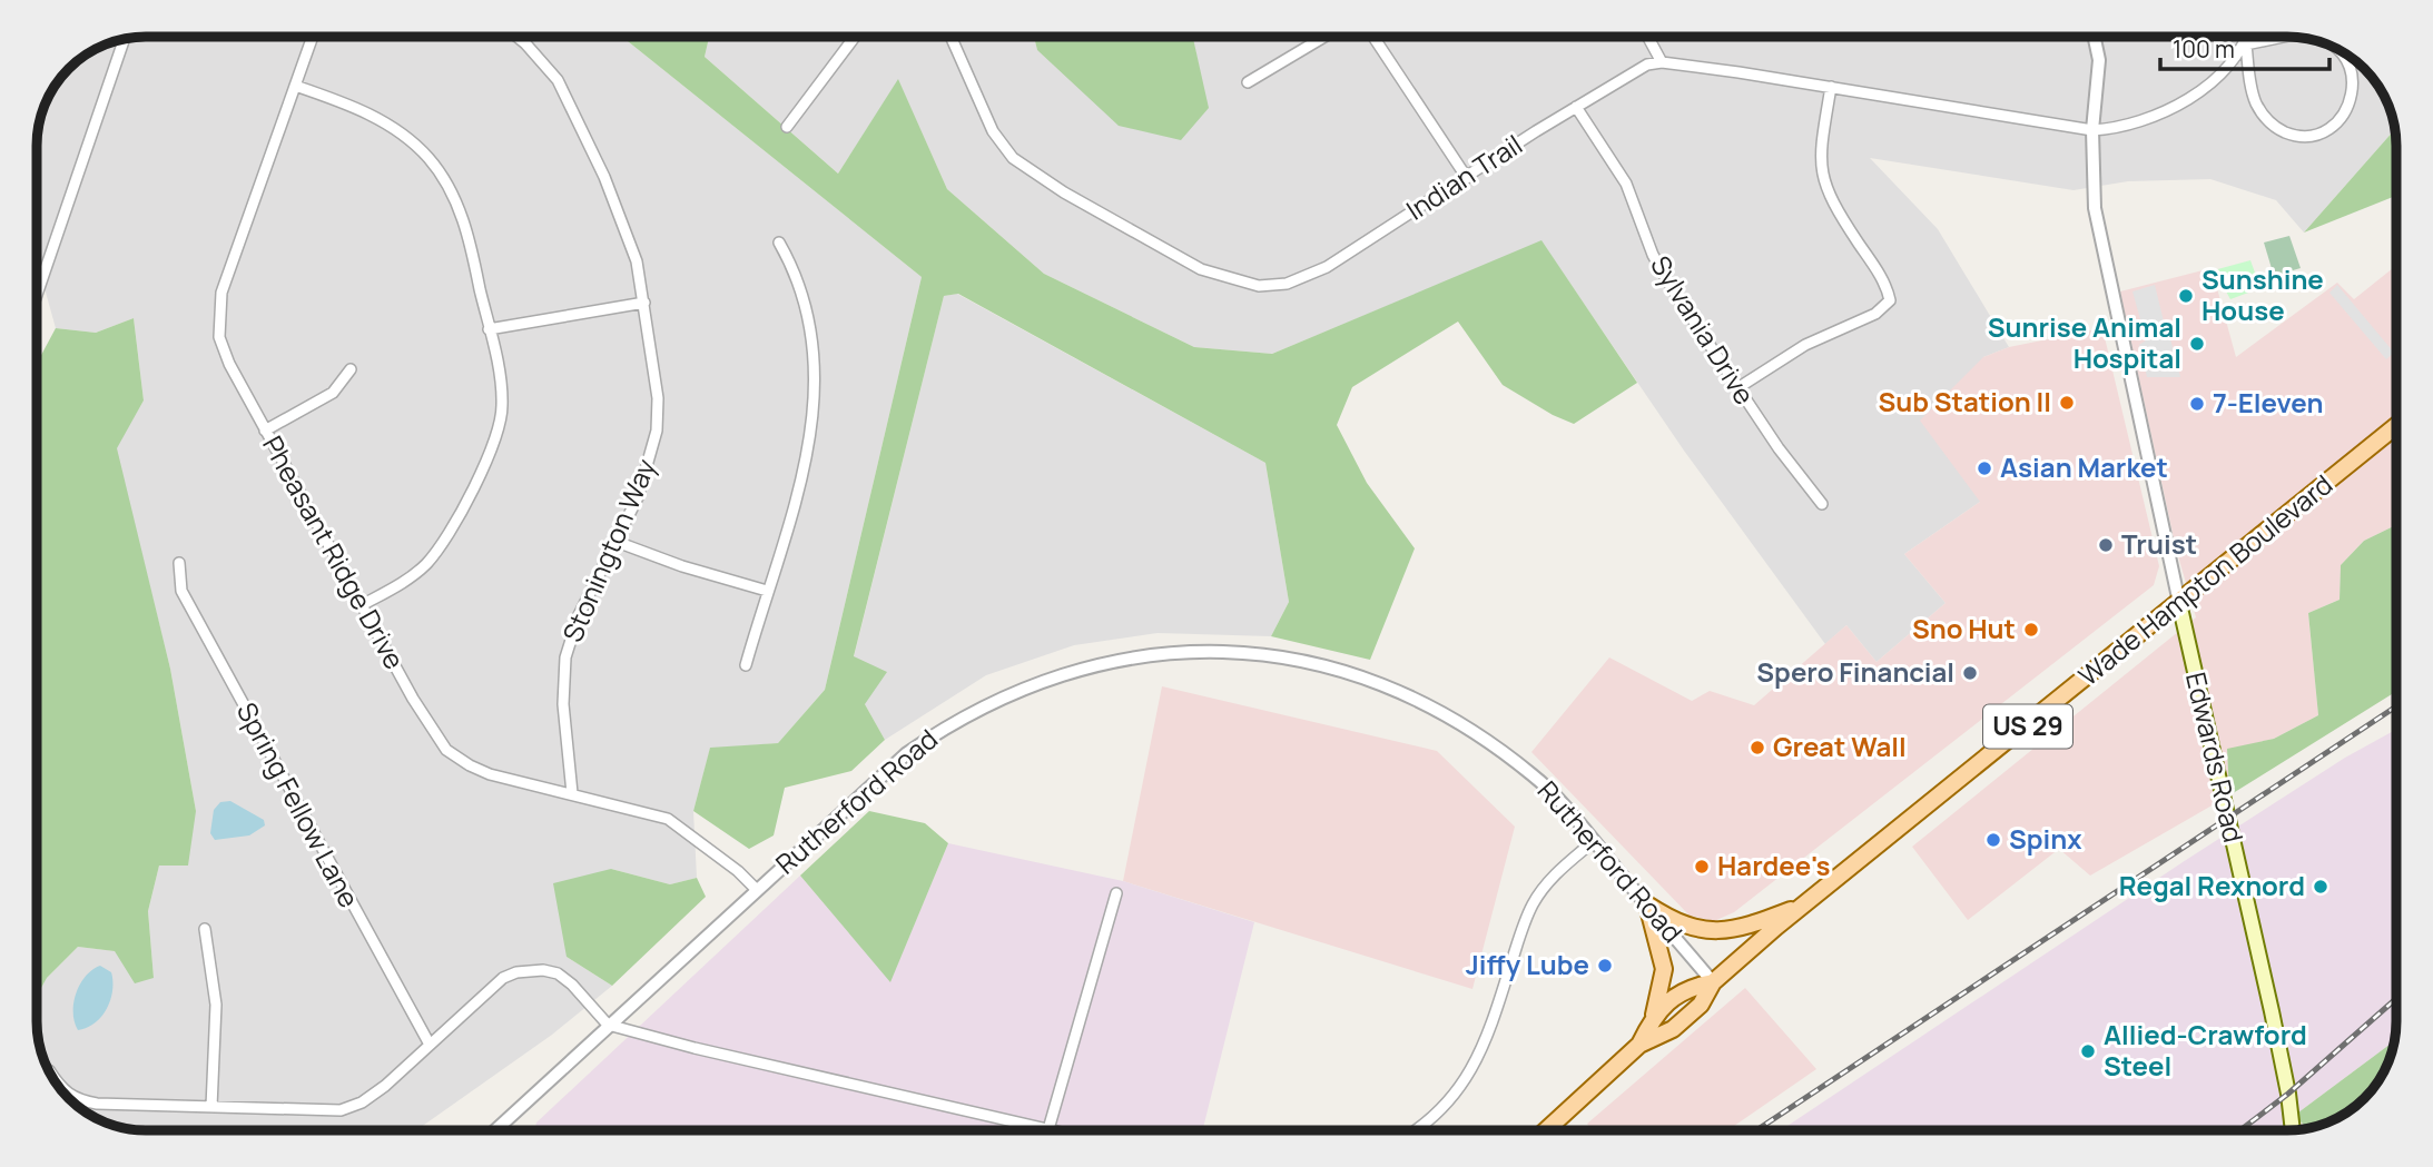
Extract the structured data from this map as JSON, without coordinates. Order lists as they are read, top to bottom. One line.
{"streets":{"main road":["Wade Hampton Boulevard","US 29","Edwards Road"],"street":["Indian Trail","Sylvania Drive","Stonington Way","Pheasant Ridge Drive","Rutherford Road","Spring Fellow Lane"]},"crossings":[["Indian Trail","Sylvania Drive"],["Stonington Way","Pheasant Ridge Drive"],["Pheasant Ridge Drive","Rutherford Road"],["Wade Hampton Boulevard","Edwards Road"],["Wade Hampton Boulevard","Rutherford Road"]],"places":["Sunshine House","Sunrise Animal Hospital","Sub Station II","7-Eleven","Asian Market","Truist","Sno Hut","Spero Financial","Great Wall","Spinx","Hardee's","Regal Rexnord","Jiffy Lube","Allied-Crawford Steel"],"scale_bar":"100 m"}
